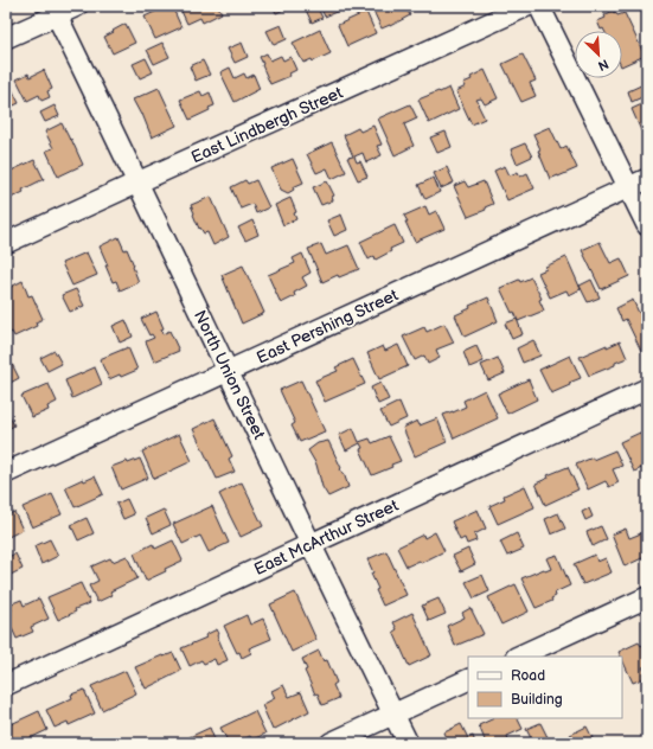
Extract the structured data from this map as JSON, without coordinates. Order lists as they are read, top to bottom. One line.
{"streets":{"street":["East Lindbergh Street","East Pershing Street","North Union Street","East McArthur Street"]},"crossings":[["East Lindbergh Street","North Union Street"],["East Pershing Street","North Union Street"],["North Union Street","East McArthur Street"]],"legend":["Road","Building"],"north":"bottom right"}
